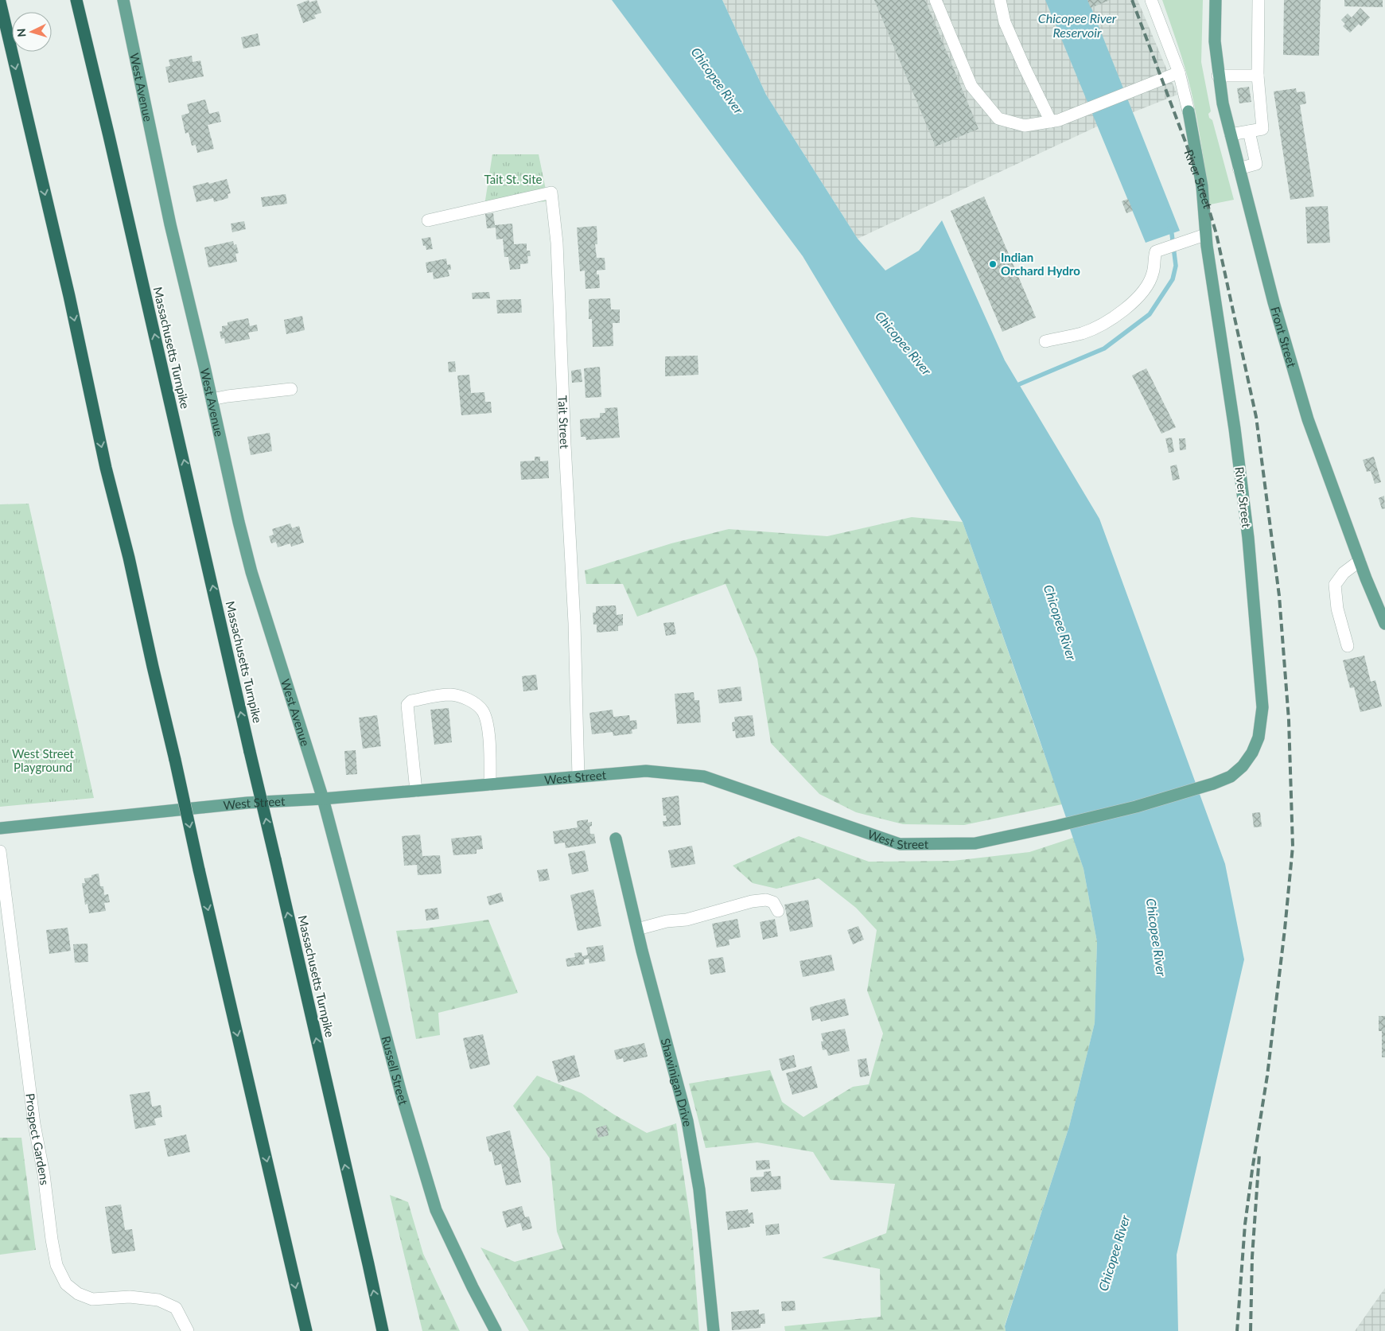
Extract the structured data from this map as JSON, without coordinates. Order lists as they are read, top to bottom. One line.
{"streets":{"highway":["Massachusetts Turnpike"],"main road":["West Avenue","River Street","Front Street","West Street","Russell Street","Shawinigan Drive"],"street":["Tait Street","Prospect Gardens"]},"crossings":[["West Avenue","West Street"],["West Avenue","Russell Street"],["River Street","West Street"],["Tait Street","West Street"],["West Street","Russell Street"]],"water":["Chicopee River Reservoir","Chicopee River"],"parks":["Tait St. Site","West Street Playground"],"places":["Indian Orchard Hydro"],"north":"left"}
